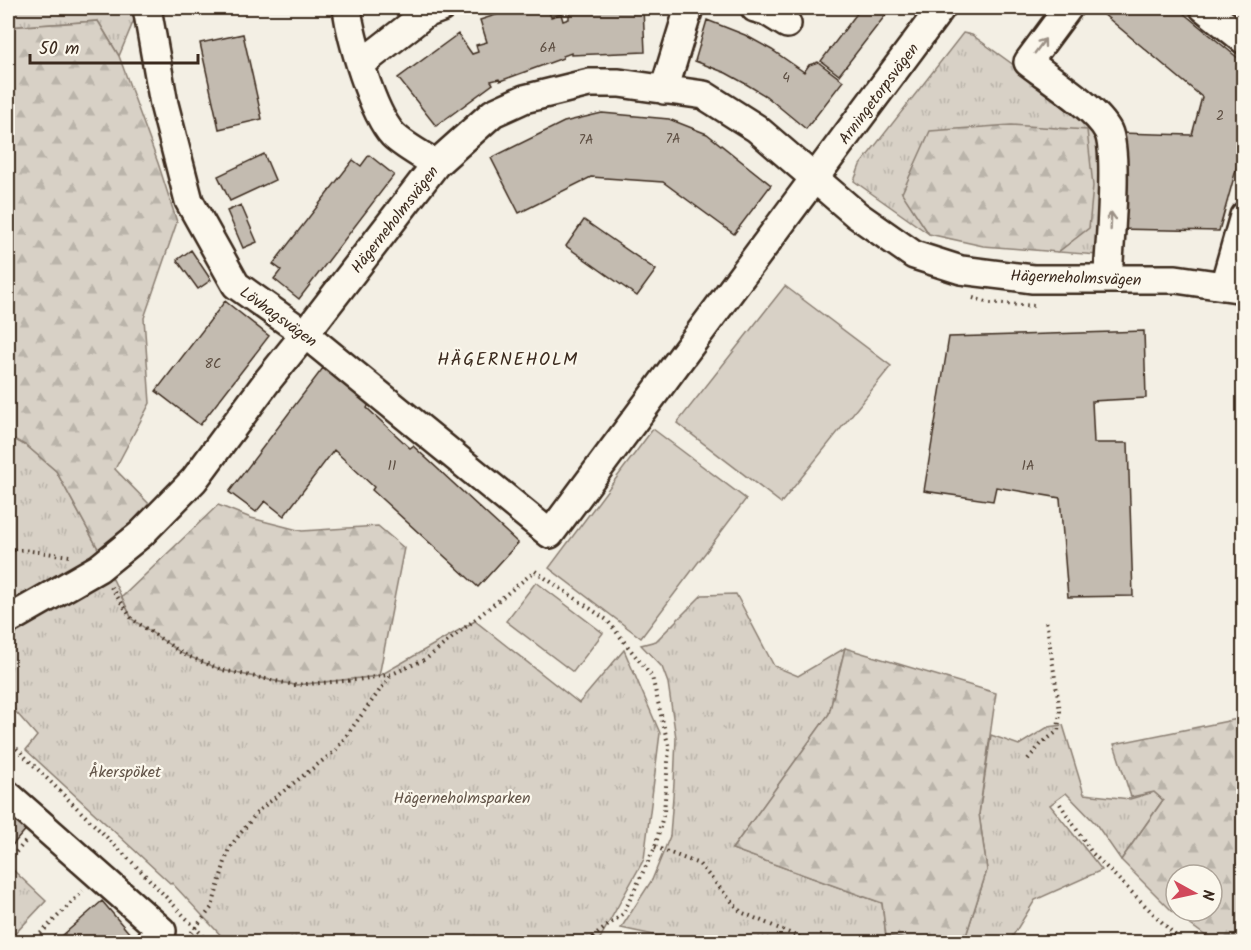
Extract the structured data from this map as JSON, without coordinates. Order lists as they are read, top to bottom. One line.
{"streets":{"street":["Arningetorpsvägen","Hägerneholmsvägen","Lövhagsvägen"]},"crossings":[["Arningetorpsvägen","Hägerneholmsvägen"],["Arningetorpsvägen","Lövhagsvägen"],["Hägerneholmsvägen","Lövhagsvägen"]],"districts":["HÄGERNEHOLM"],"parks":["Åkerspöket","Hägerneholmsparken"],"house_numbers":["6A","4","2","7A","7A","8C","11","1A"],"scale_bar":"50 m","north":"right"}
